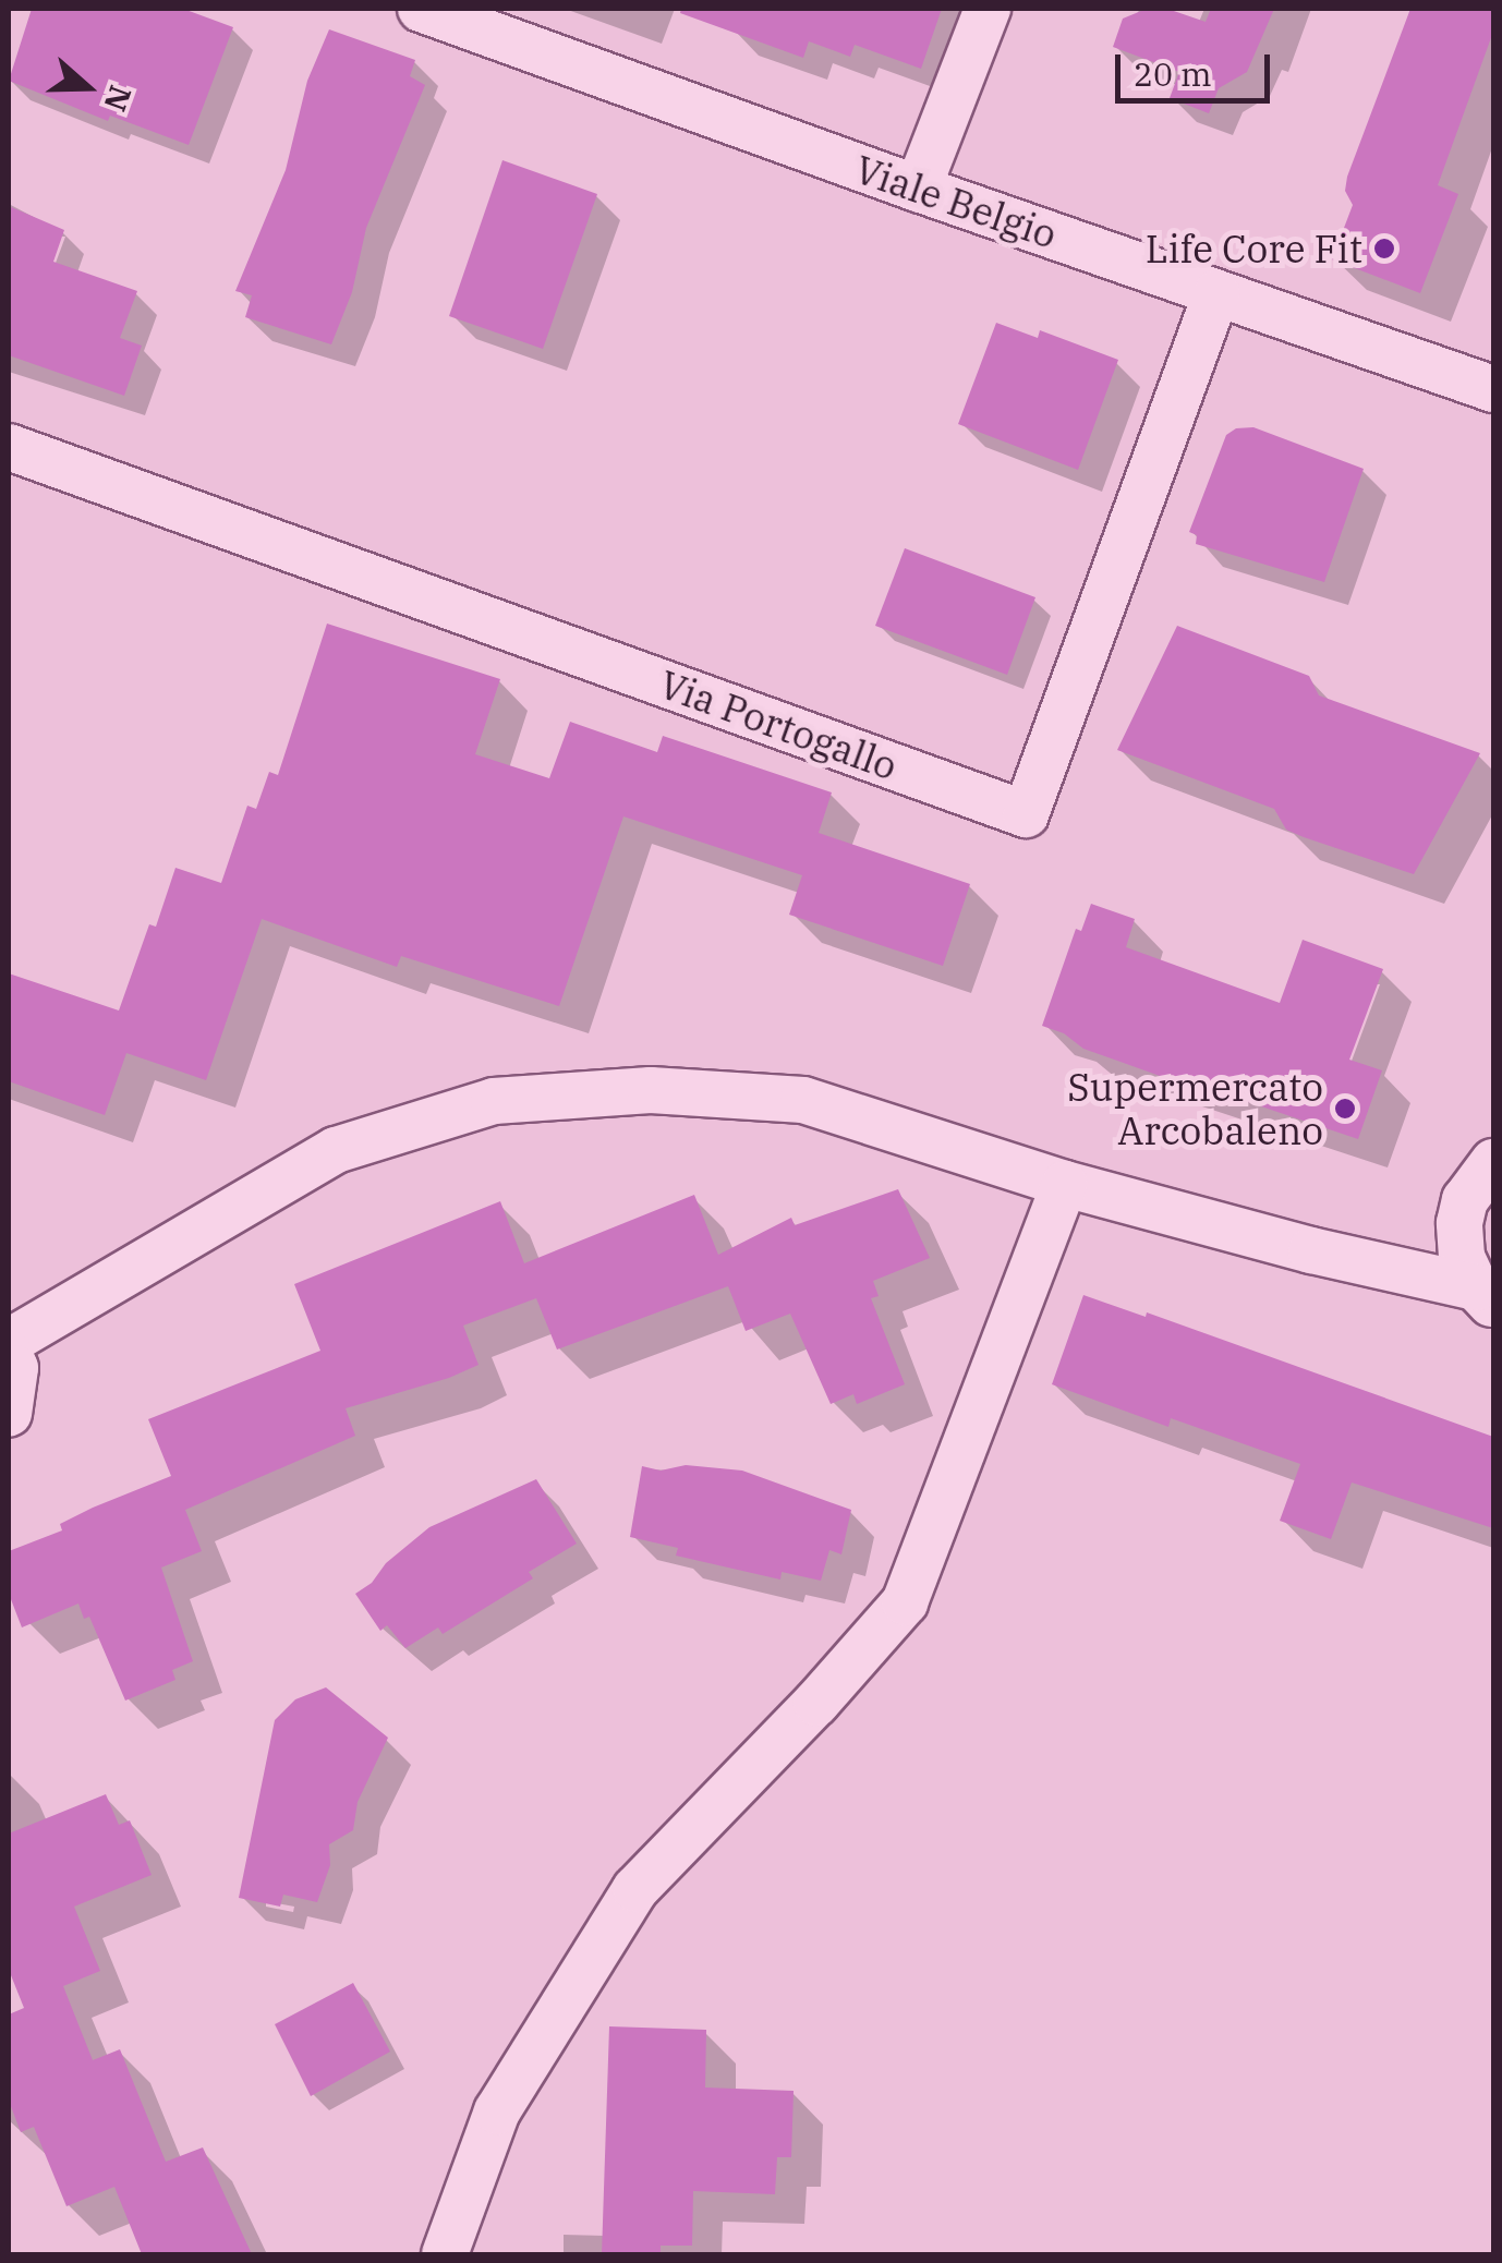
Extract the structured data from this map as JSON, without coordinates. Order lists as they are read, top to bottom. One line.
{"streets":{"street":["Viale Belgio","Via Portogallo"]},"crossings":[["Viale Belgio","Via Portogallo"]],"places":["Life Core Fit","Supermercato Arcobaleno"],"scale_bar":"20 m","north":"right"}
